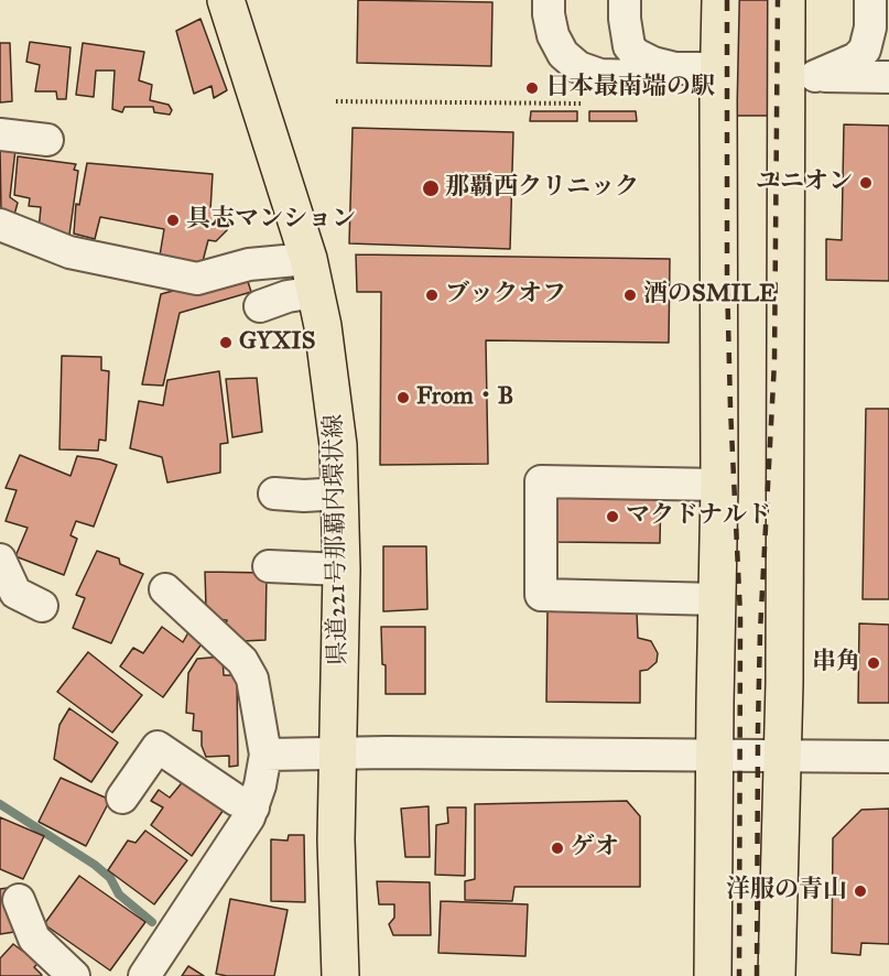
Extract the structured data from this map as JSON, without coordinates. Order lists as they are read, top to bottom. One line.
{"streets":{"main road":["県道221号那覇内環状線"]},"places":["日本最南端の駅","ユニオン","那覇西クリニック","具志マンション","ブックオフ","酒のSMILE","GYXIS","From・B","マクドナルド","串角","ゲオ","洋服の青山"]}
